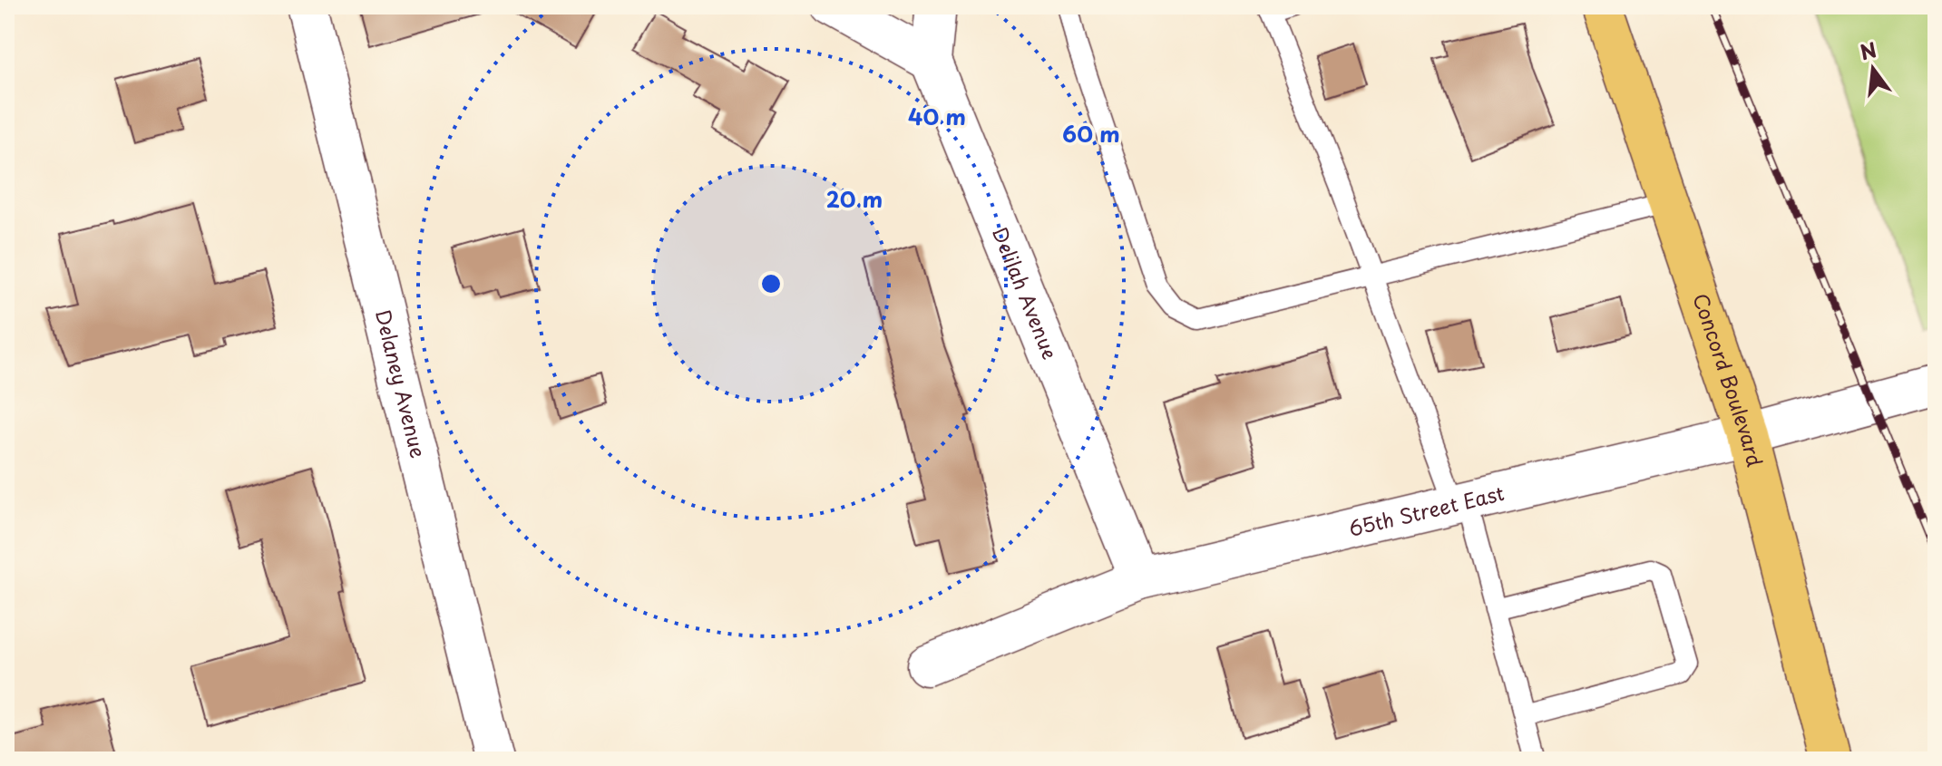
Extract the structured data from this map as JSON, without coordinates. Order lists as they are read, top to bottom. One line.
{"streets":{"main road":["Concord Boulevard"],"street":["Delilah Avenue","Delaney Avenue","65th Street East"]},"crossings":[["Delilah Avenue","65th Street East"],["Concord Boulevard","65th Street East"]],"north":"top","rings":["40 m","60 m","20 m"]}
